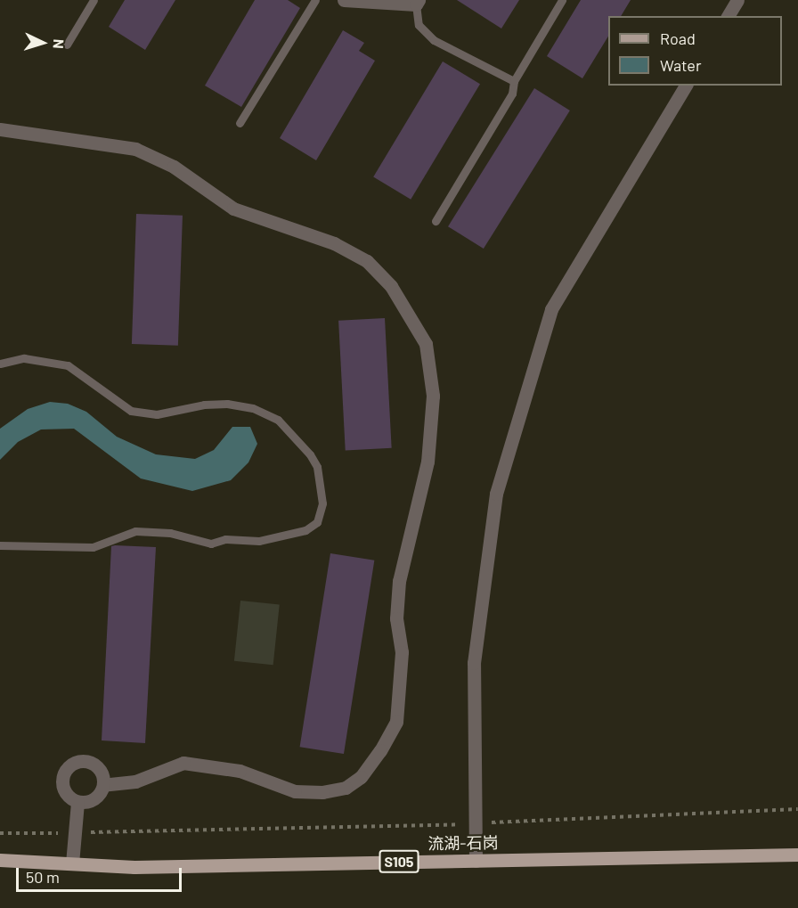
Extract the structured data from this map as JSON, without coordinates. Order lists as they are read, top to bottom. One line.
{"streets":{"main road":["流湖-石岗","S105"]},"legend":["Road","Water"],"scale_bar":"50 m","north":"right"}
